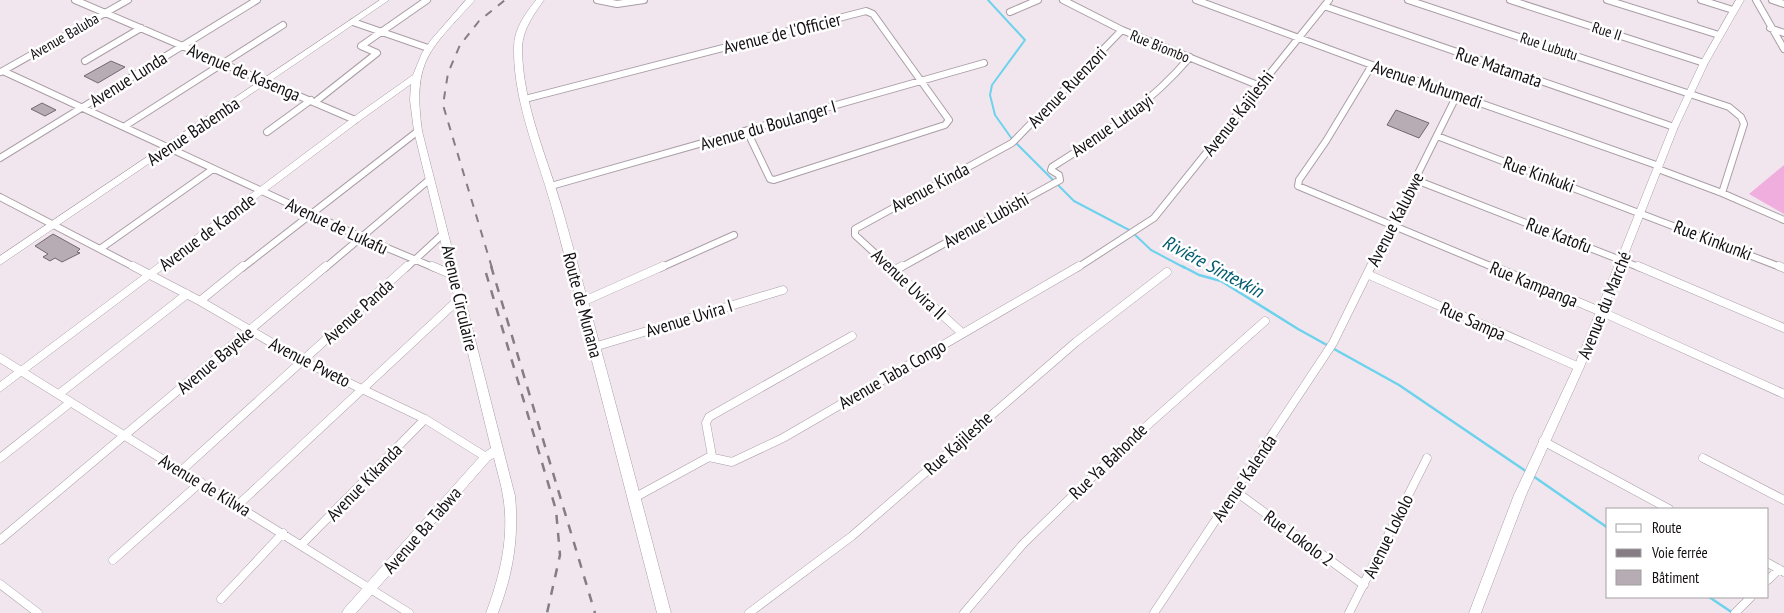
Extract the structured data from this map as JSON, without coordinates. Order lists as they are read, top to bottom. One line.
{"streets":{"main road":["Route de Munana"],"street":["Rue II","Avenue de l'Officier","Avenue Baluba","Rue Biombo","Rue Lubutu","Rue Matamata","Avenue de Kasenga","Avenue Lunda","Avenue Muhumedi","Avenue Ruenzori","Avenue Kajileshi","Avenue du Boulanger I","Avenue Lutuayi","Avenue Babemba","Rue Kinkuki","Avenue Kinda","Avenue Kalubwe","Avenue Lubishi","Avenue de Lukafu","Avenue de Kaonde","Rue Katofu","Rue Kinkunki","Avenue Uvira II","Rue Kampanga","Avenue Circulaire","Avenue du Marché","Avenue Panda","Avenue Uvira I","Rue Sampa","Avenue Bayeke","Avenue Pweto","Avenue Taba Congo","Rue Kajileshe","Rue Ya Bahonde","Avenue Kalenda","Avenue Kikanda","Avenue de Kilwa","Avenue Ba Tabwa","Avenue Lokolo","Rue Lokolo 2"]},"crossings":[["Rue II","Avenue du Marché"],["Avenue de l'Officier","Avenue du Boulanger I"],["Avenue de l'Officier","Route de Munana"],["Avenue Baluba","Avenue de Kasenga"],["Avenue Baluba","Avenue de Lukafu"],["Rue Biombo","Avenue Ruenzori"],["Rue Biombo","Avenue Kajileshi"],["Rue Biombo","Avenue Lutuayi"],["Rue Lubutu","Avenue Muhumedi"],["Rue Lubutu","Avenue du Marché"],["Rue Matamata","Avenue Kajileshi"],["Rue Matamata","Avenue du Marché"],["Avenue de Kasenga","Avenue Lunda"],["Avenue de Kasenga","Avenue Babemba"],["Avenue de Kasenga","Avenue de Kaonde"],["Avenue Lunda","Avenue de Lukafu"],["Avenue Muhumedi","Avenue Kajileshi"],["Avenue Muhumedi","Avenue Kalubwe"],["Avenue Muhumedi","Rue Kampanga"],["Avenue Muhumedi","Avenue du Marché"],["Avenue Ruenzori","Avenue Kinda"],["Avenue Kajileshi","Avenue Taba Congo"],["Avenue du Boulanger I","Route de Munana"],["Avenue Lutuayi","Avenue Lubishi"],["Avenue Babemba","Avenue de Lukafu"],["Avenue Babemba","Avenue Pweto"],["Rue Kinkuki","Avenue Kalubwe"],["Rue Kinkuki","Rue Kinkunki"],["Rue Kinkuki","Avenue du Marché"],["Avenue Kinda","Avenue Uvira II"],["Avenue Kalubwe","Rue Katofu"],["Avenue Kalubwe","Rue Kampanga"],["Avenue Kalubwe","Rue Sampa"],["Avenue Kalubwe","Avenue Kalenda"],["Avenue Lubishi","Avenue Uvira II"],["Avenue de Lukafu","Avenue de Kaonde"],["Avenue de Lukafu","Avenue Circulaire"],["Avenue de Lukafu","Avenue Panda"],["Avenue de Lukafu","Avenue Bayeke"],["Avenue de Kaonde","Avenue Circulaire"],["Avenue de Kaonde","Avenue Pweto"],["Avenue de Kaonde","Avenue de Kilwa"],["Rue Katofu","Avenue du Marché"],["Rue Kinkunki","Avenue du Marché"],["Avenue Uvira II","Avenue Taba Congo"],["Rue Kampanga","Avenue du Marché"],["Avenue Circulaire","Avenue Panda"],["Avenue Circulaire","Avenue Bayeke"],["Avenue Circulaire","Avenue Ba Tabwa"],["Route de Munana","Avenue Uvira I"],["Avenue du Marché","Rue Sampa"],["Avenue Panda","Avenue Pweto"],["Avenue Panda","Avenue de Kilwa"],["Avenue Bayeke","Avenue Pweto"],["Avenue Bayeke","Avenue de Kilwa"],["Avenue Pweto","Avenue Kikanda"],["Avenue Pweto","Avenue Ba Tabwa"],["Avenue Kalenda","Rue Lokolo 2"],["Avenue Kikanda","Avenue de Kilwa"],["Avenue de Kilwa","Avenue Ba Tabwa"],["Avenue Lokolo","Rue Lokolo 2"]],"water":["Riviére Sintexkin"],"legend":["Route","Voie ferrée","Bâtiment"]}
